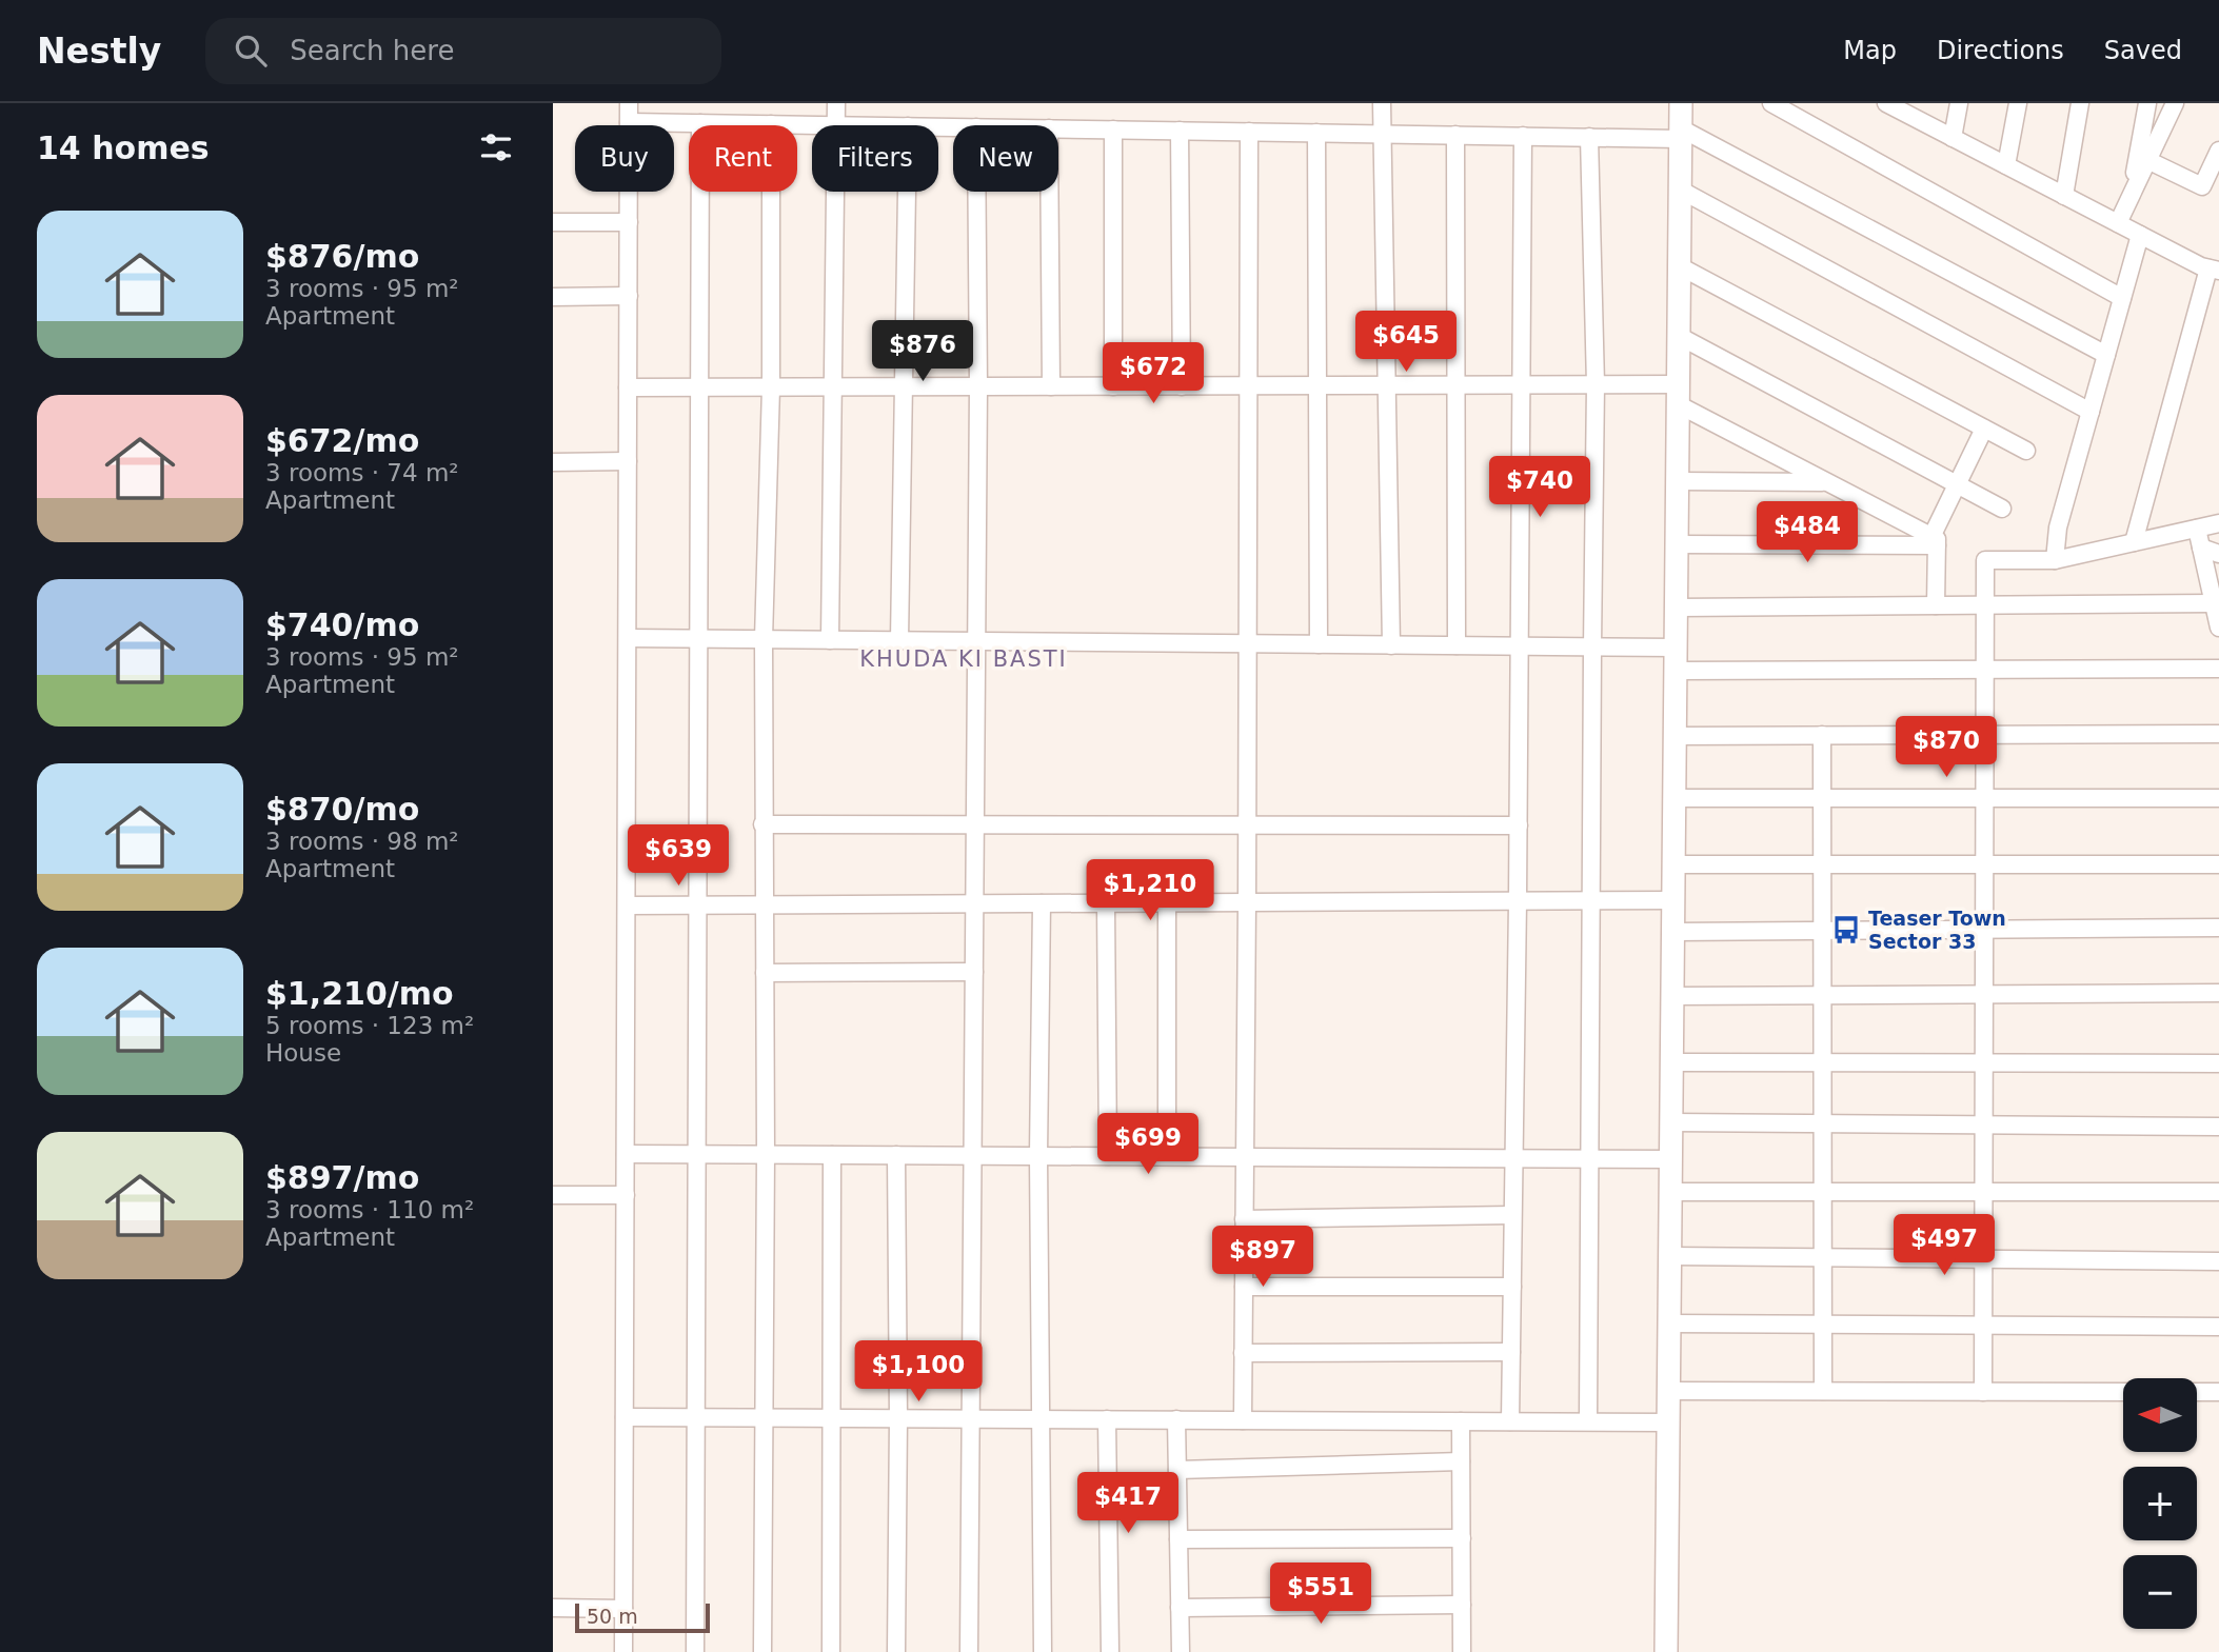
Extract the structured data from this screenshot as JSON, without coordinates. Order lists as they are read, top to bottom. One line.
{"districts":["KHUDA KI BASTI"],"places":{"bus stop":["Teaser Town Sector 33"]},"scale_bar":"50 m","north":"left","page":{"header":"Nestly","search":"Search here","nav":["Map","Directions","Saved"],"heading":"14 homes","chip":["Buy","Rent","Filters","New"],"list":[{"name":"$876/mo","note":"3 rooms · 95 m² · Apartment"},{"name":"$672/mo","note":"3 rooms · 74 m² · Apartment"},{"name":"$740/mo","note":"3 rooms · 95 m² · Apartment"},{"name":"$870/mo","note":"3 rooms · 98 m² · Apartment"},{"name":"$1,210/mo","note":"5 rooms · 123 m² · House"},{"name":"$897/mo","note":"3 rooms · 110 m² · Apartment"}],"price":["$645","$876","$672","$740","$484","$870","$639","$1,210","$699","$497","$897","$1,100","$417","$551"],"map_buttons":["+","−"],"scale":"50 m"}}
